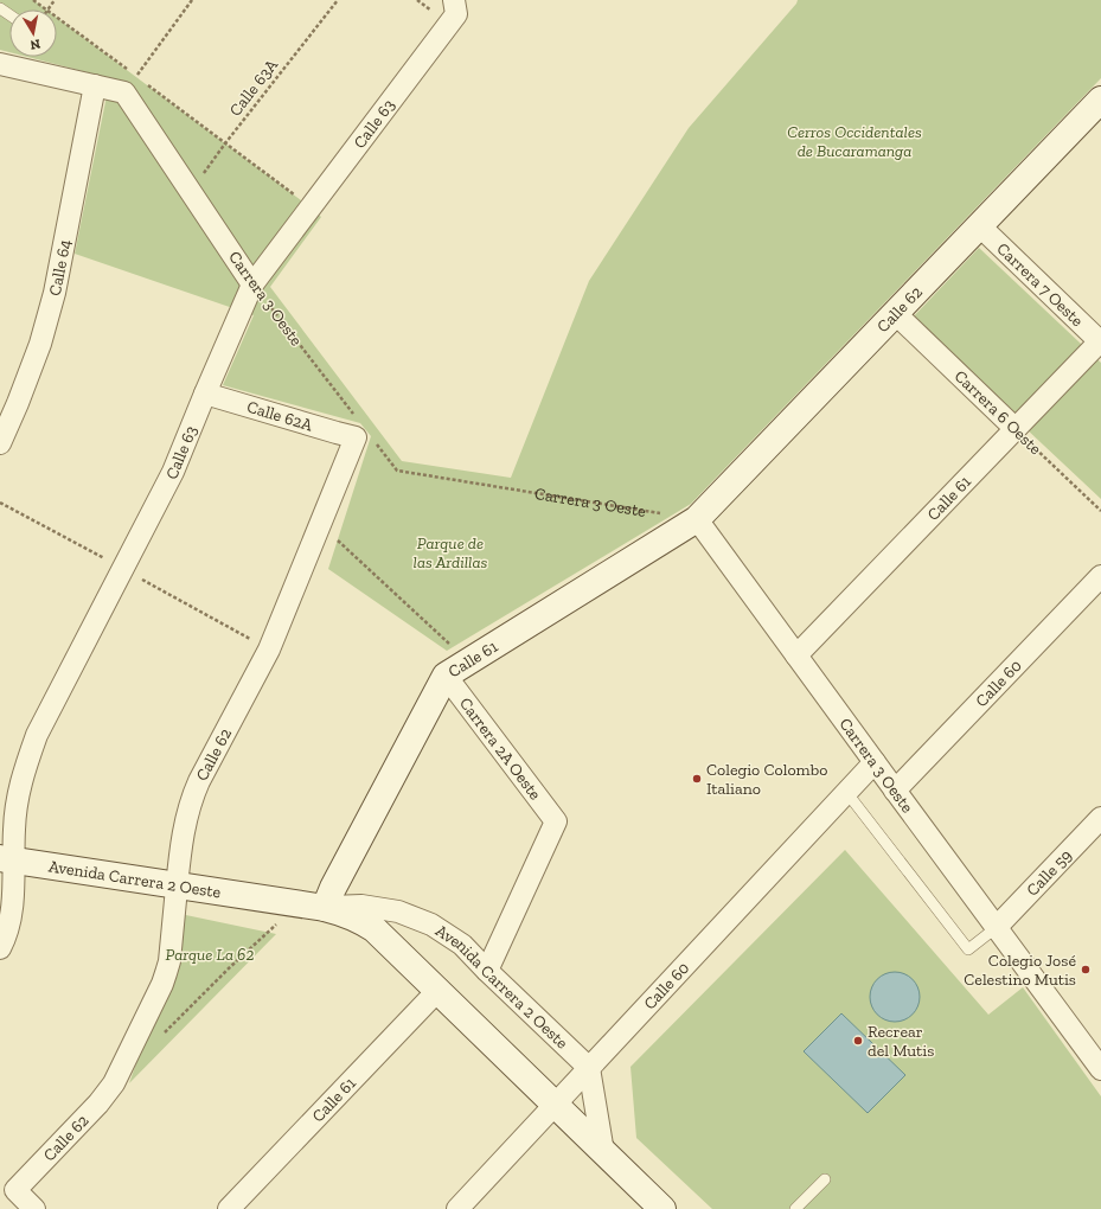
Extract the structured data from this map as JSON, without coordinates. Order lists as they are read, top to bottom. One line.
{"streets":{"street":["Calle 63","Calle 64","Carrera 7 Oeste","Carrera 3 Oeste","Calle 62","Carrera 6 Oeste","Calle 62A","Calle 61","Calle 60","Carrera 2A Oeste","Calle 59","Avenida Carrera 2 Oeste"],"path":["Calle 63A"]},"crossings":[["Calle 63A","Carrera 3 Oeste"],["Calle 63","Carrera 3 Oeste"],["Calle 63","Calle 62A"],["Calle 63","Avenida Carrera 2 Oeste"],["Carrera 7 Oeste","Calle 62"],["Carrera 7 Oeste","Calle 61"],["Carrera 3 Oeste","Calle 62"],["Carrera 3 Oeste","Calle 61"],["Carrera 3 Oeste","Calle 60"],["Carrera 3 Oeste","Calle 59"],["Calle 62","Carrera 6 Oeste"],["Calle 62","Calle 62A"],["Calle 62","Calle 61"],["Calle 62","Avenida Carrera 2 Oeste"],["Carrera 6 Oeste","Calle 61"],["Calle 61","Carrera 2A Oeste"],["Calle 61","Avenida Carrera 2 Oeste"],["Calle 60","Avenida Carrera 2 Oeste"],["Carrera 2A Oeste","Avenida Carrera 2 Oeste"]],"parks":["Cerros Occidentales de Bucaramanga","Parque de las Ardillas","Parque La 62"],"places":["Colegio Colombo Italiano","Colegio José Celestino Mutis","Recrear del Mutis"],"north":"bottom"}
